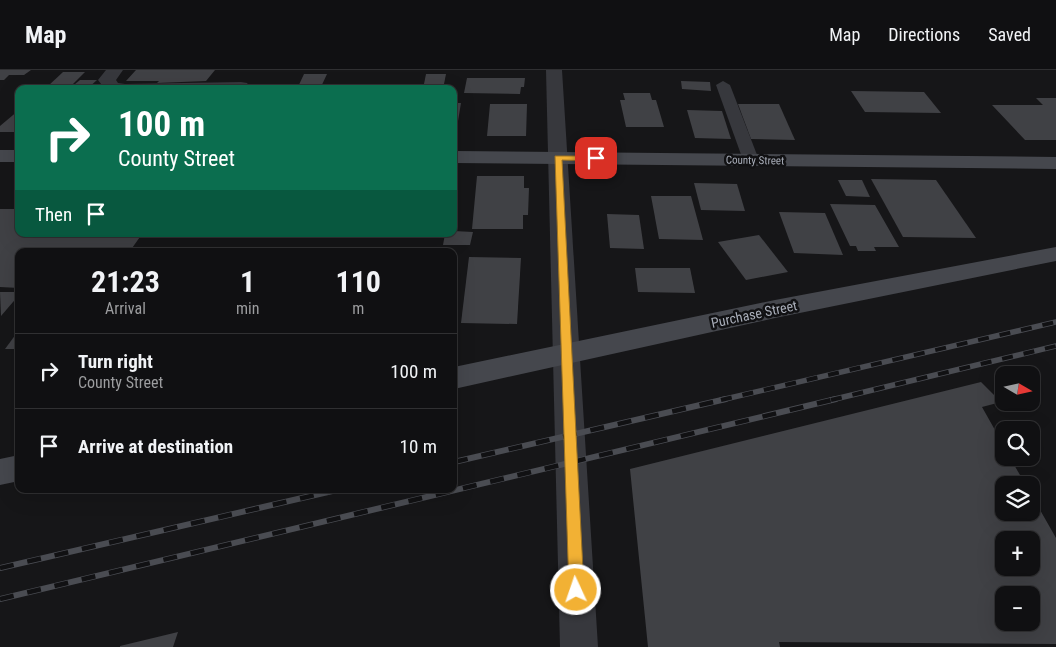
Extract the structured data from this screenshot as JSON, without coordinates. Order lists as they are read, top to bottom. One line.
{"streets":{"main road":["County Street","Purchase Street"]},"north":"right","page":{"header":"Map","nav":["Map","Directions","Saved"],"turn":["100 m","County Street"],"then":"Then","eta":["21:23","Arrival","1","min","110","m"],"list":[{"name":"Turn right","note":"County Street","value":"100 m"},{"name":"Arrive at destination","value":"10 m"}],"map_buttons":["+","−"]}}
